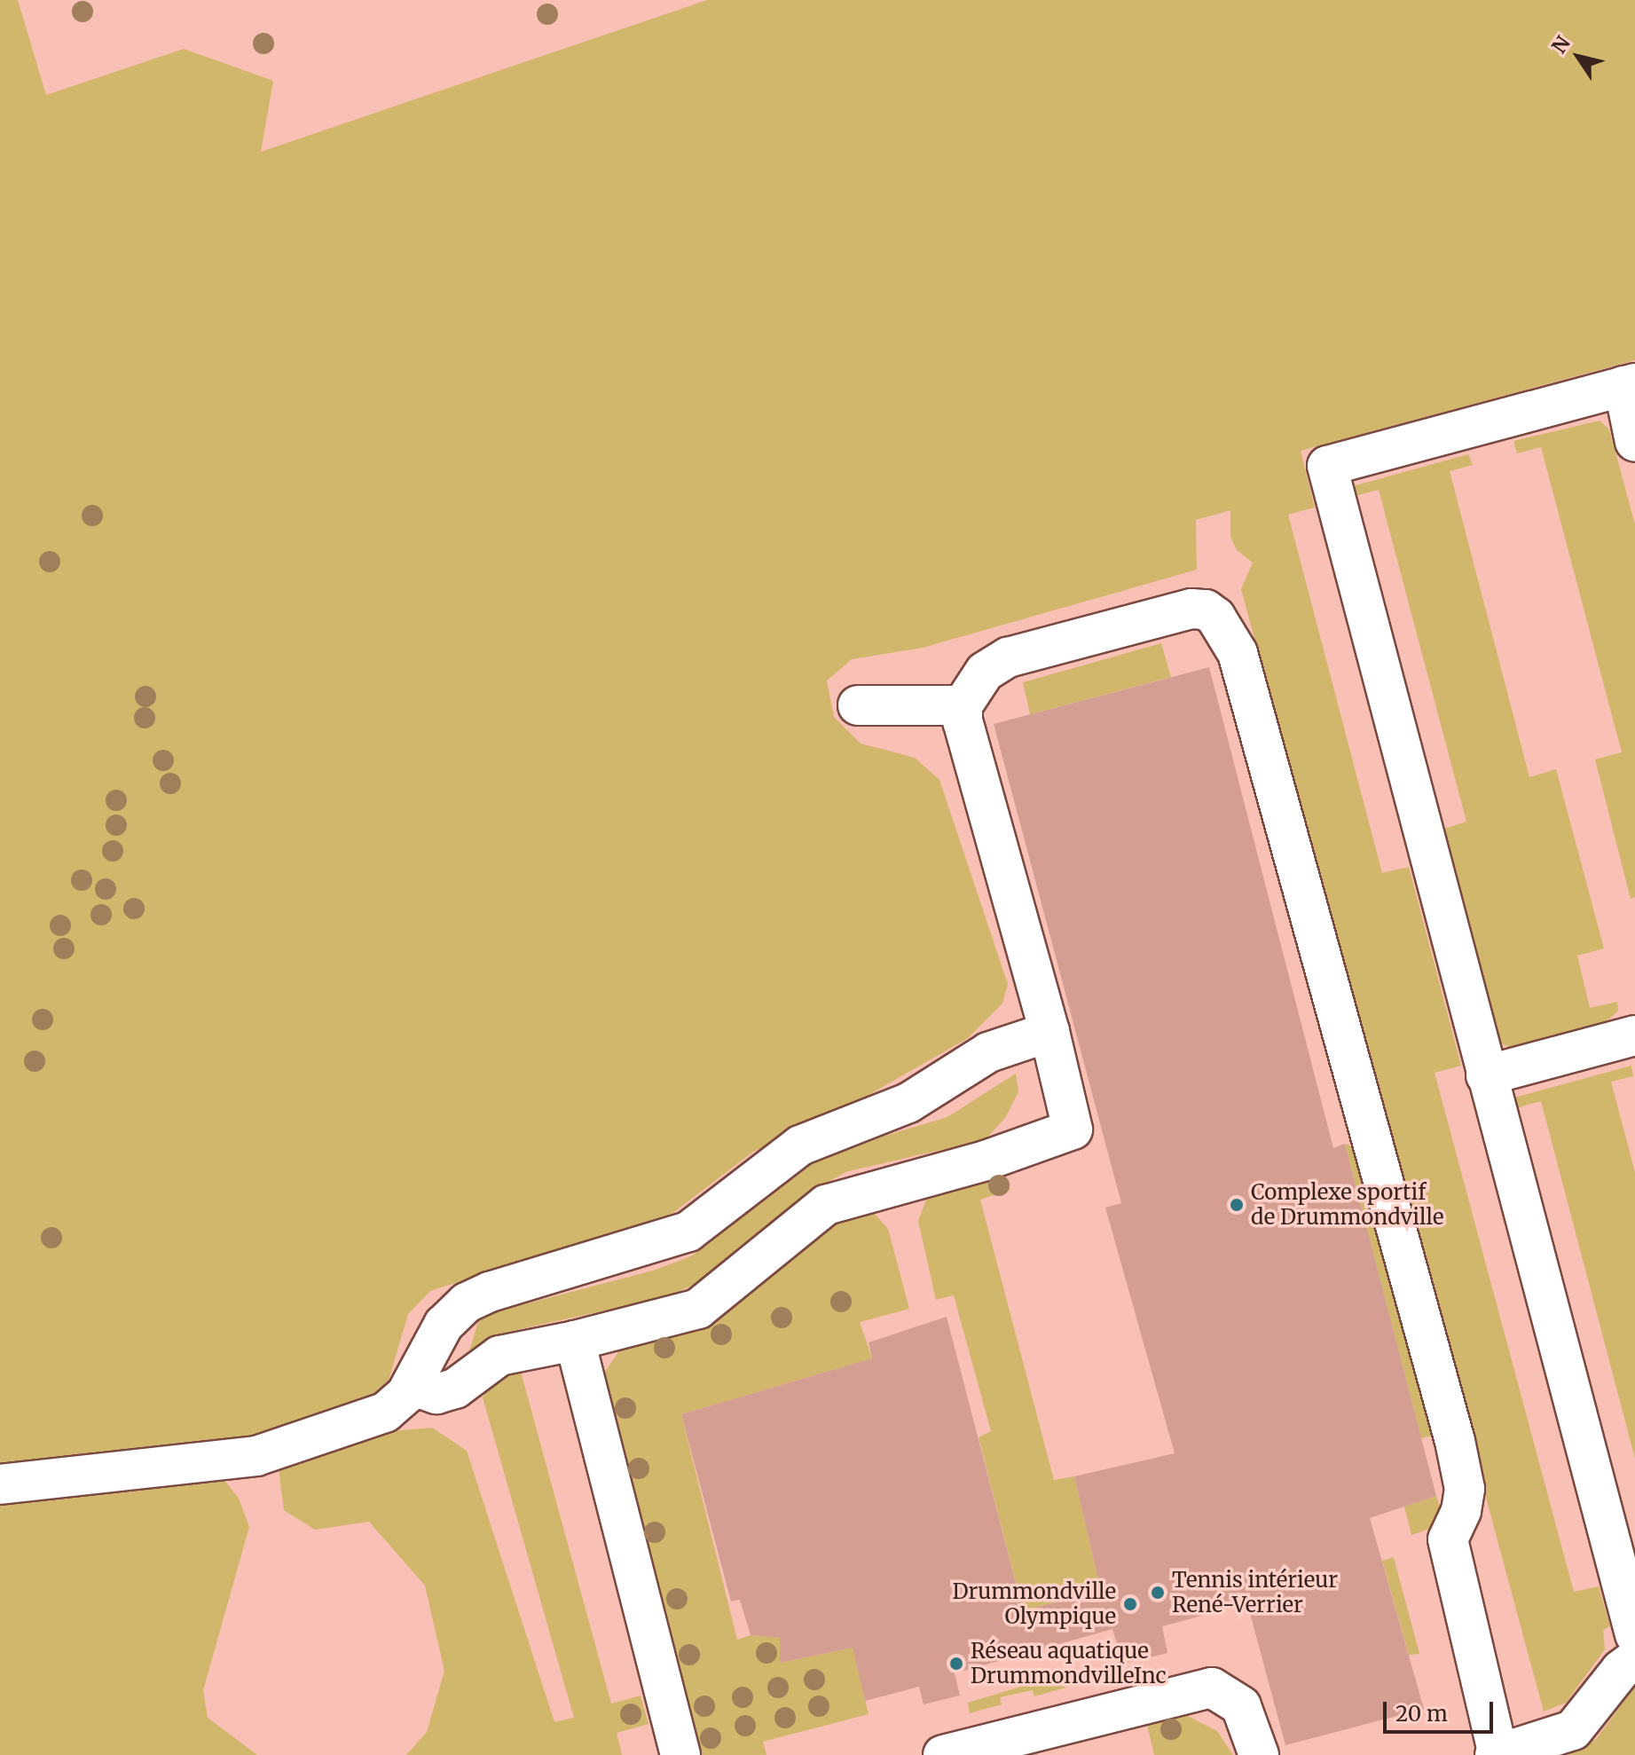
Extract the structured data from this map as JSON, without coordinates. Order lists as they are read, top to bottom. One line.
{"places":["Complexe sportif de Drummondville","Tennis intérieur René-Verrier","Drummondville Olympique","Réseau aquatique DrummondvilleInc"],"scale_bar":"20 m","north":"top left"}
